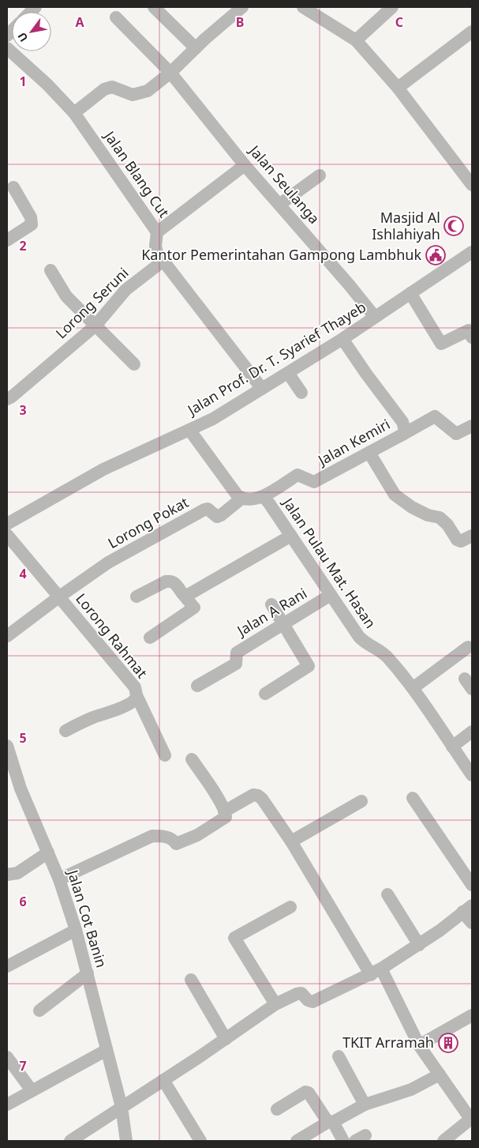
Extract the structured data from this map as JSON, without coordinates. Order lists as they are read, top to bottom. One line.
{"streets":{"street":["Jalan Blang Cut","Jalan Seulanga","Lorong Seruni","Jalan Prof. Dr. T. Syarief Thayeb","Jalan Kemiri","Lorong Pokat","Jalan Pulau Mat. Hasan","Jalan A Rani","Lorong Rahmat","Jalan Cot Banin"]},"crossings":[["Jalan Blang Cut","Lorong Seruni"],["Jalan Blang Cut","Jalan Prof. Dr. T. Syarief Thayeb"],["Jalan Seulanga","Jalan Prof. Dr. T. Syarief Thayeb"],["Jalan Prof. Dr. T. Syarief Thayeb","Jalan Kemiri"],["Jalan Kemiri","Jalan Pulau Mat. Hasan"],["Lorong Pokat","Lorong Rahmat"],["Jalan Pulau Mat. Hasan","Jalan A Rani"]],"places":{"mosque":["Masjid Al Ishlahiyah"],"public building":["Kantor Pemerintahan Gampong Lambhuk"],"building":["TKIT Arramah"]},"north":"bottom left","grid":{"columns":["A","B","C"],"rows":["1","2","3","4","5","6","7"]}}
